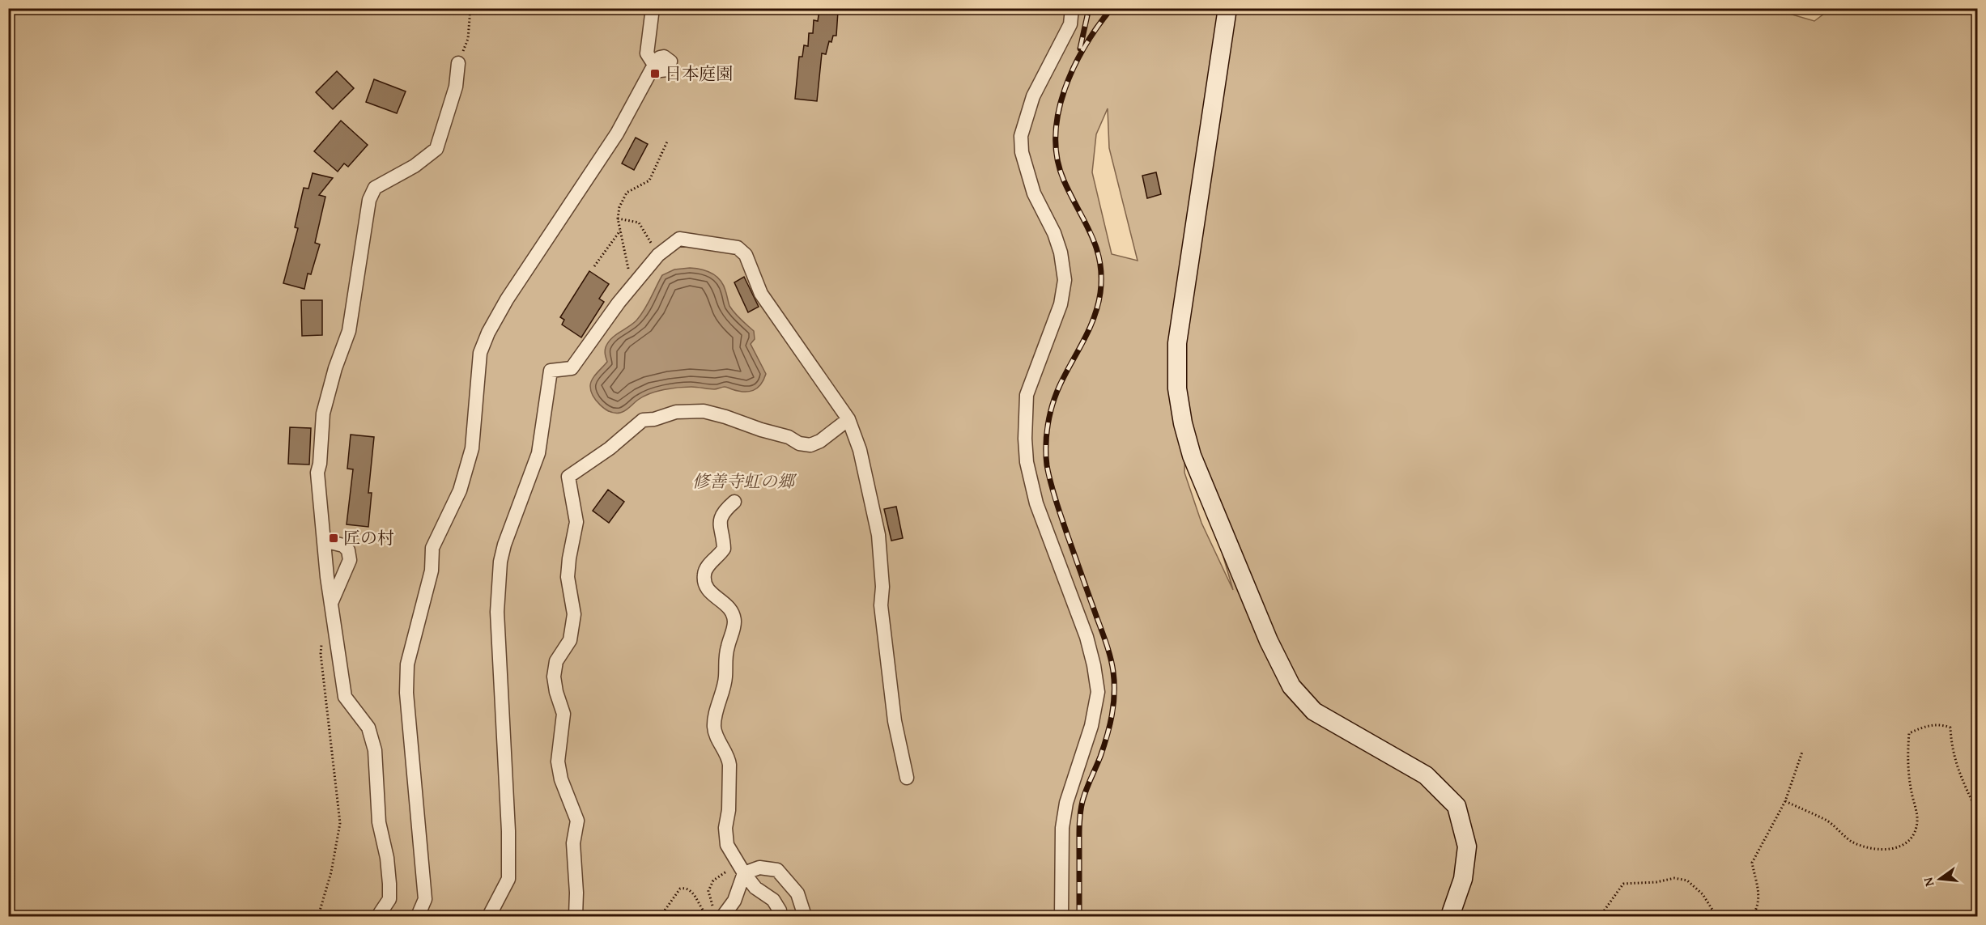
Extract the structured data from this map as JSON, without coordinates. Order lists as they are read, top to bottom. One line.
{"parks":["修善寺虹の郷"],"places":{"transit":["日本庭園","匠の村"]},"north":"left"}
